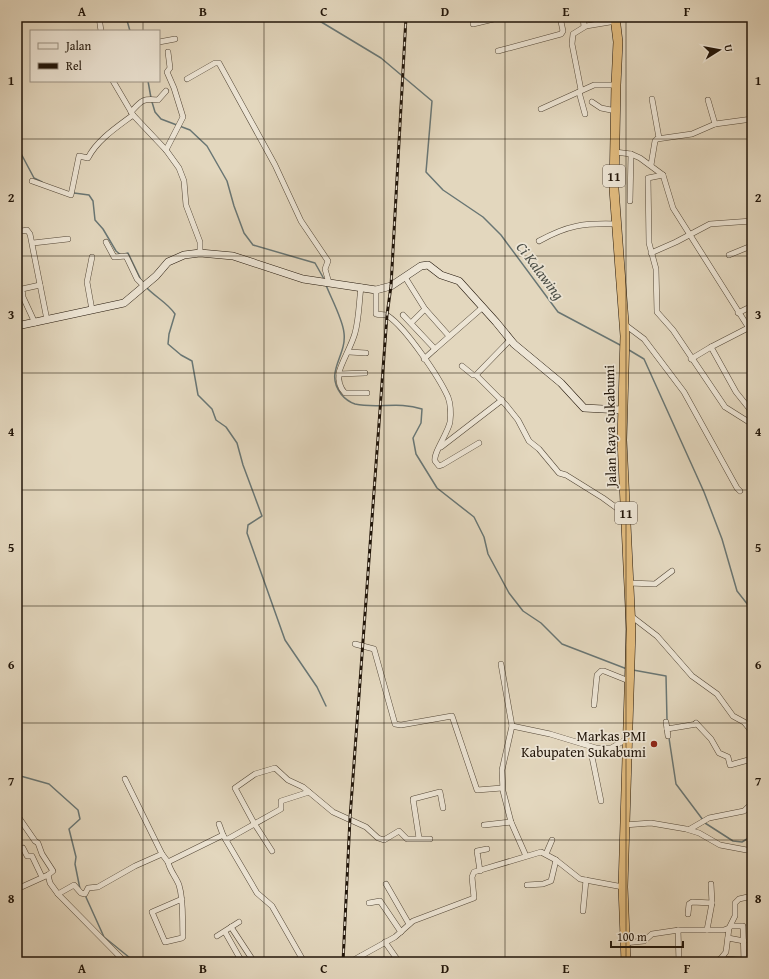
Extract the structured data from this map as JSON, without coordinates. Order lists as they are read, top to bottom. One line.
{"streets":{"highway":["11","Jalan Raya Sukabumi"]},"crossings":[["11","Jalan Raya Sukabumi"]],"water":["Ci Kalawing"],"places":["Markas PMI Kabupaten Sukabumi"],"legend":["Jalan","Rel"],"scale_bar":"100 m","north":"right","grid":{"columns":["A","B","C","D","E","F"],"rows":["1","2","3","4","5","6","7","8"]}}
